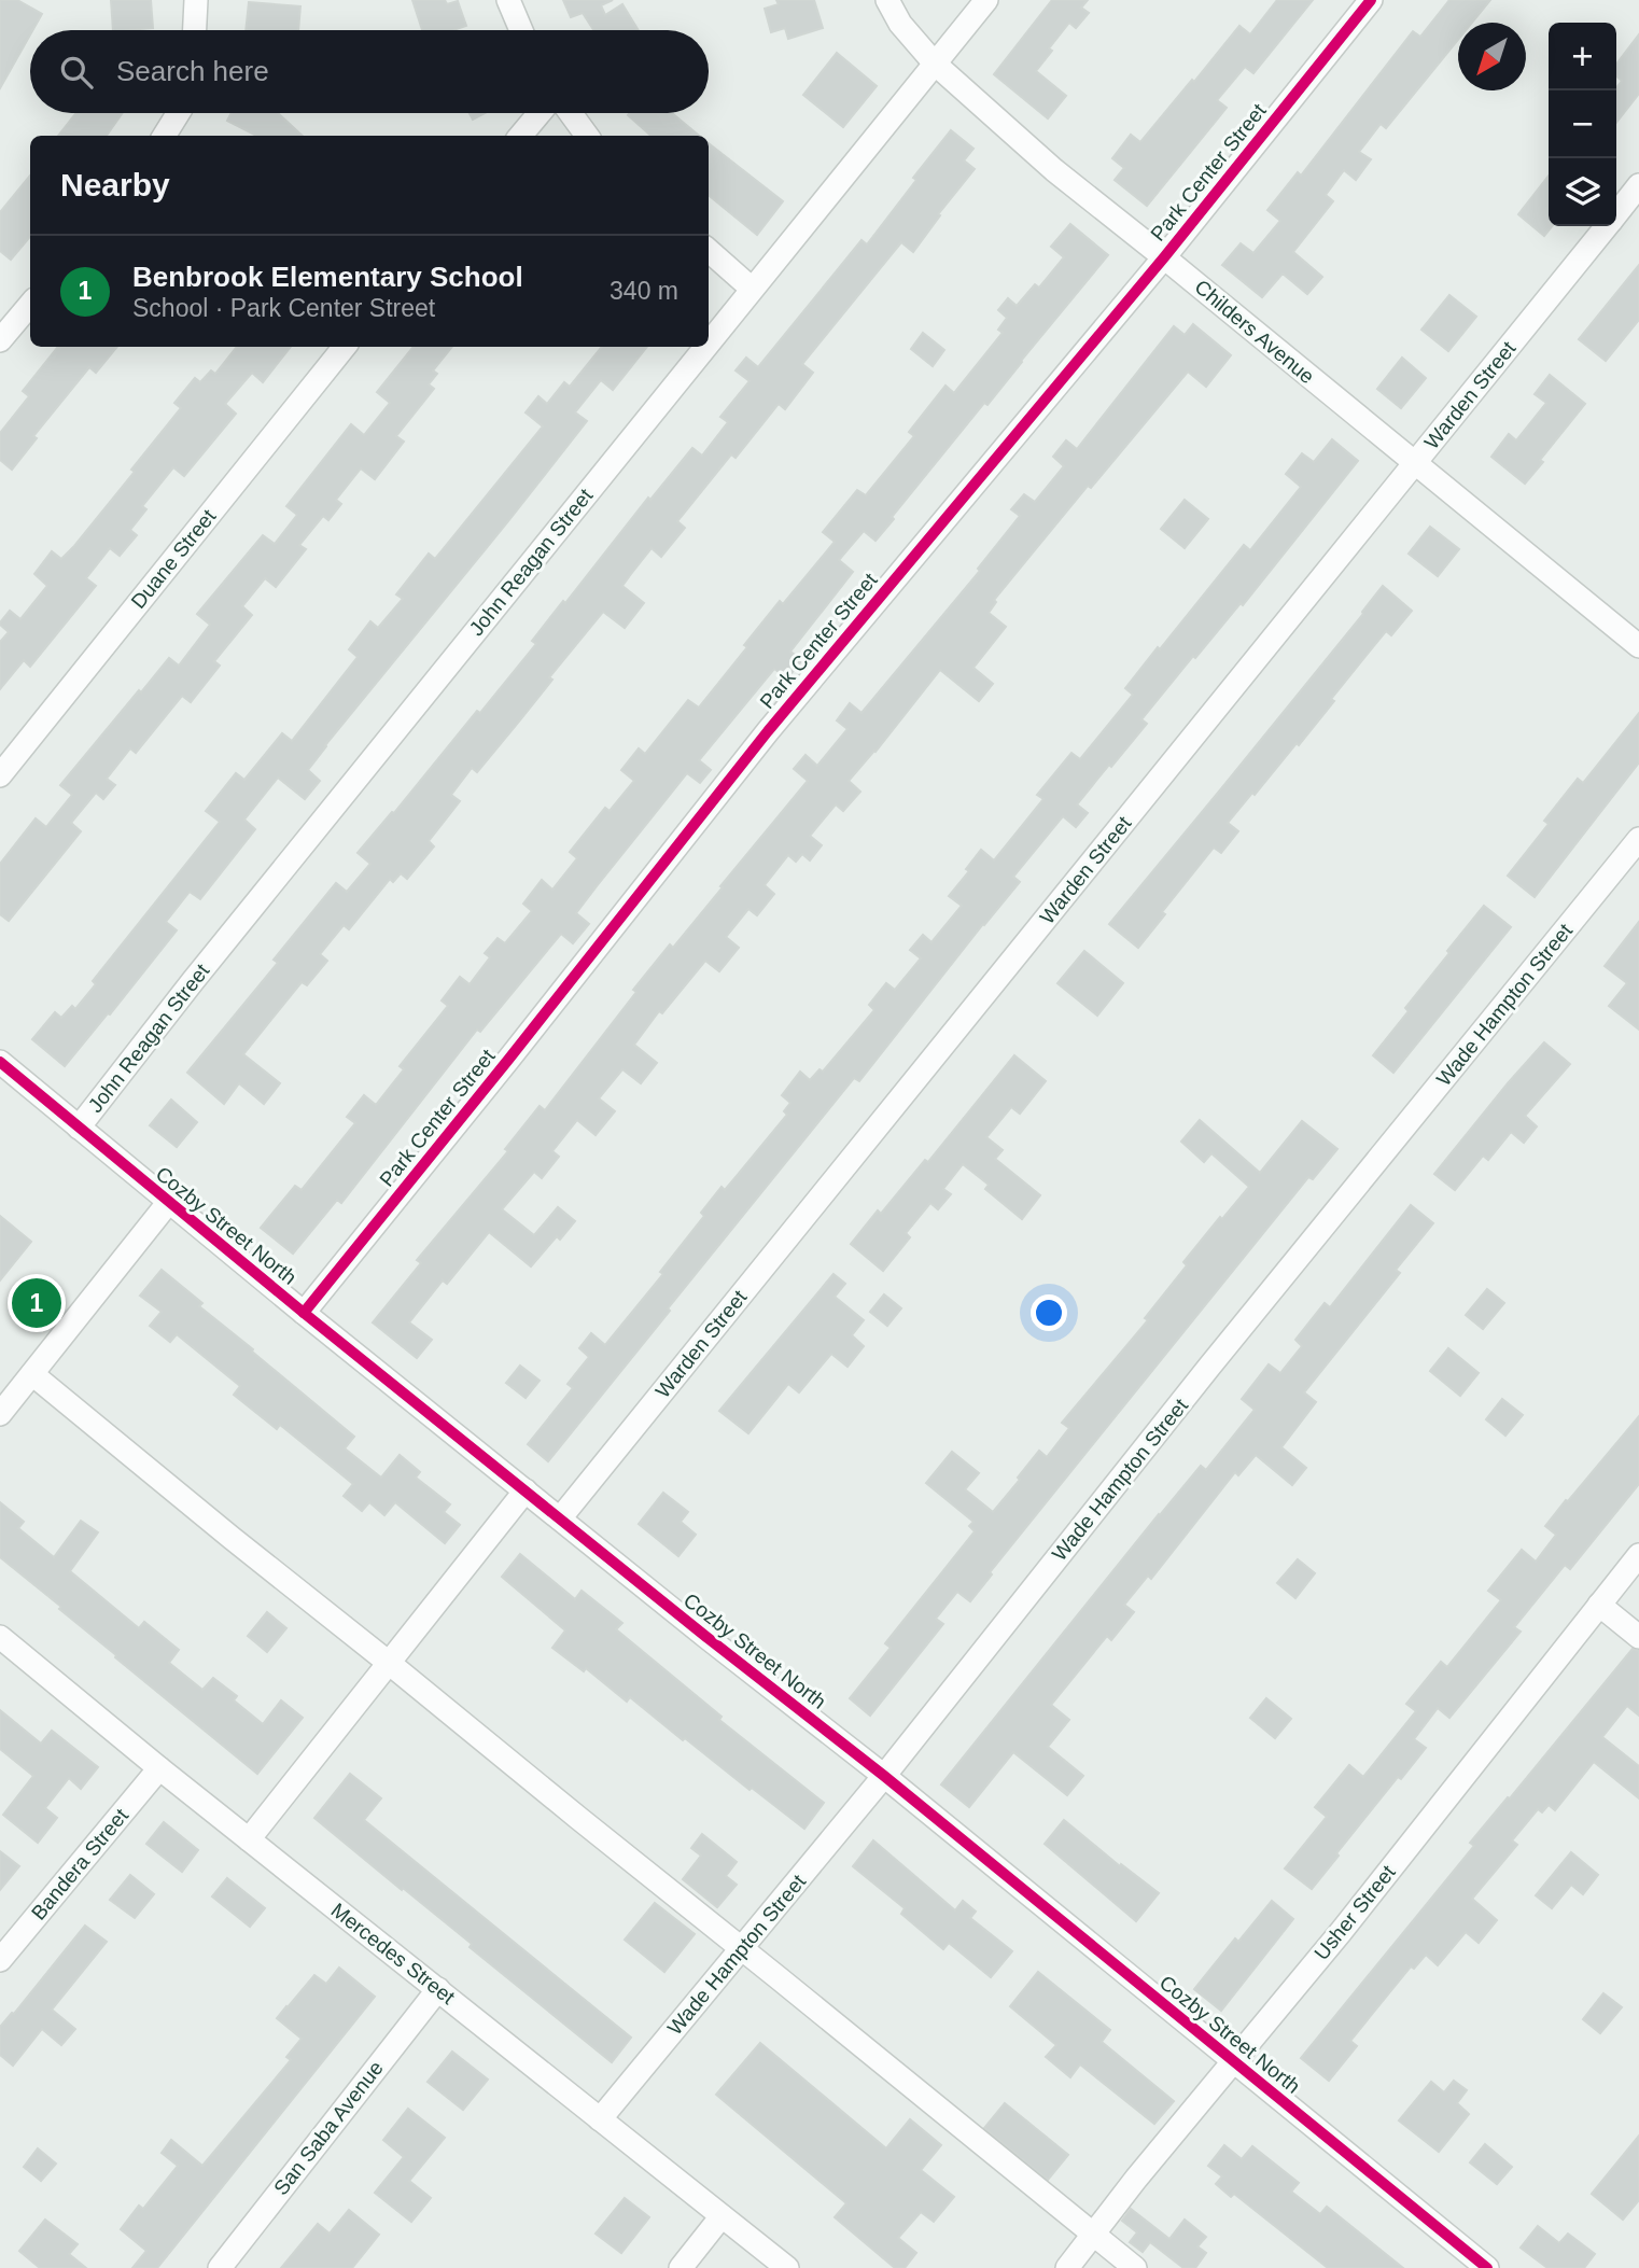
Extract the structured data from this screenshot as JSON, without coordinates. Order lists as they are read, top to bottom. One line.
{"streets":{"street":["Park Center Street","Childers Avenue","Warden Street","Duane Street","John Reagan Street","Wade Hampton Street","Cozby Street North","Bandera Street","Usher Street","Mercedes Street","San Saba Avenue"]},"crossings":[["Park Center Street","Childers Avenue"],["Park Center Street","Cozby Street North"],["Childers Avenue","Warden Street"],["Childers Avenue","John Reagan Street"],["Warden Street","Cozby Street North"],["John Reagan Street","Cozby Street North"],["Wade Hampton Street","Cozby Street North"],["Wade Hampton Street","Mercedes Street"],["Cozby Street North","Usher Street"],["Bandera Street","Mercedes Street"],["Mercedes Street","San Saba Avenue"]],"north":"bottom left","page":{"map_buttons":["+","−"],"search":"Search here","heading":"Nearby","list":[{"mark":"1","name":"Benbrook Elementary School","note":"School · Park Center Street","value":"340 m"}],"pins":"1"}}
